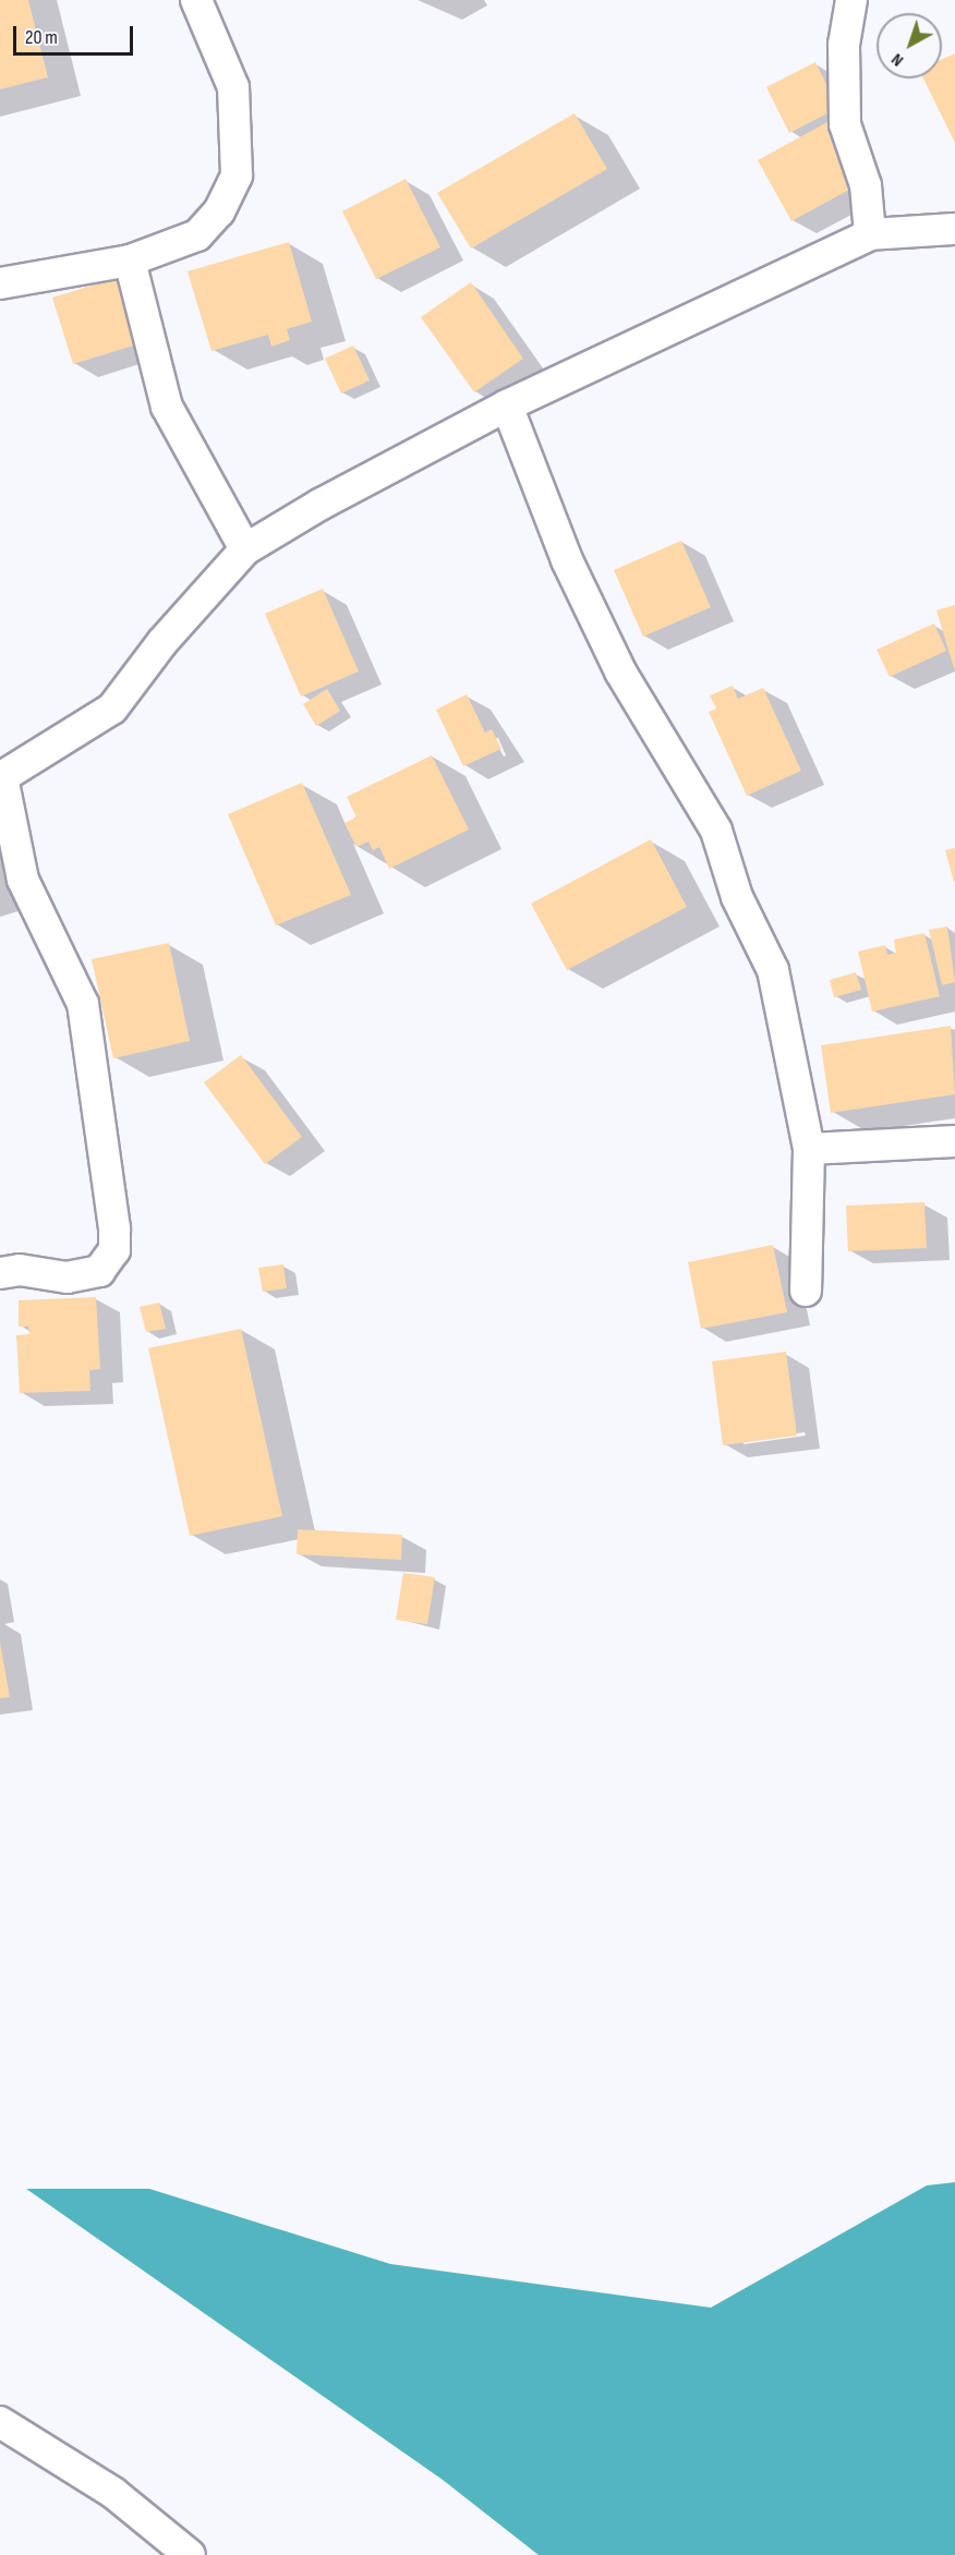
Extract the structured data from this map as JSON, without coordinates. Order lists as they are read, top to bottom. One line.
{"scale_bar":"20 m","north":"bottom left"}
